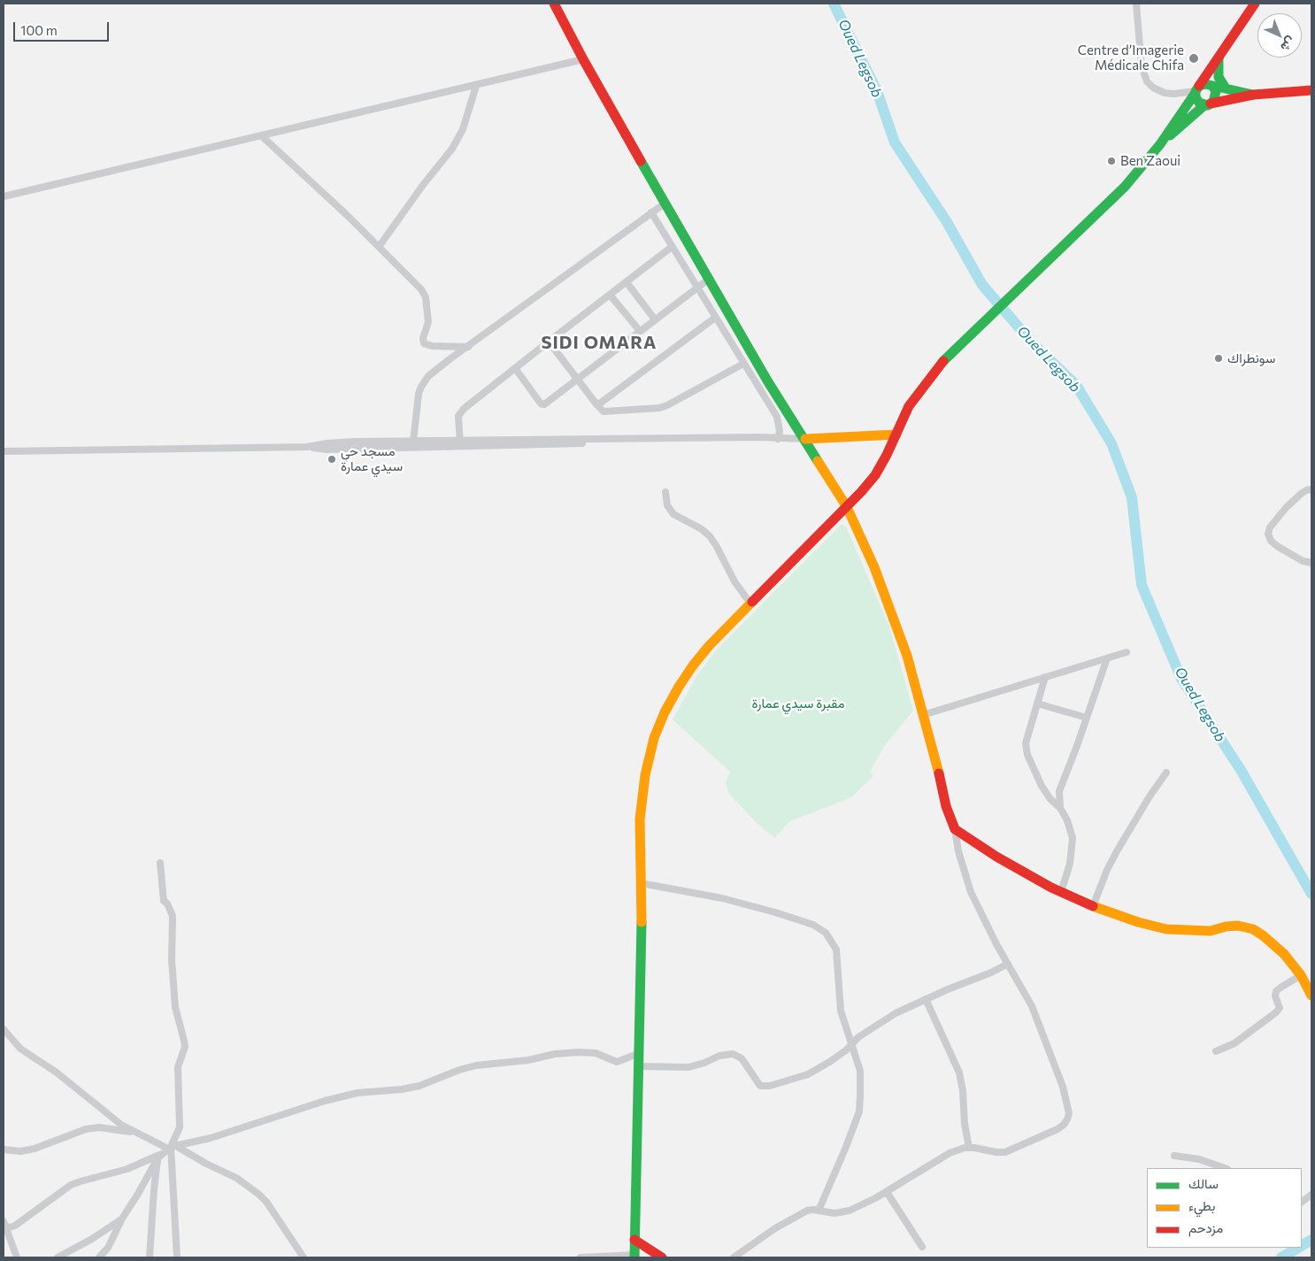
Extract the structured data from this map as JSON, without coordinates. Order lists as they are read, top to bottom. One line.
{"districts":["SIDI OMARA"],"water":["Oued Legsob"],"parks":["مقبرة سيدي عمارة"],"places":["Centre d’Imagerie Médicale Chifa","Ben Zaoui","سونطراك","مسجد حي سيدي عمارة"],"legend":["سالك","بطيء","مزدحم"],"scale_bar":"100 m","north":"bottom right"}
